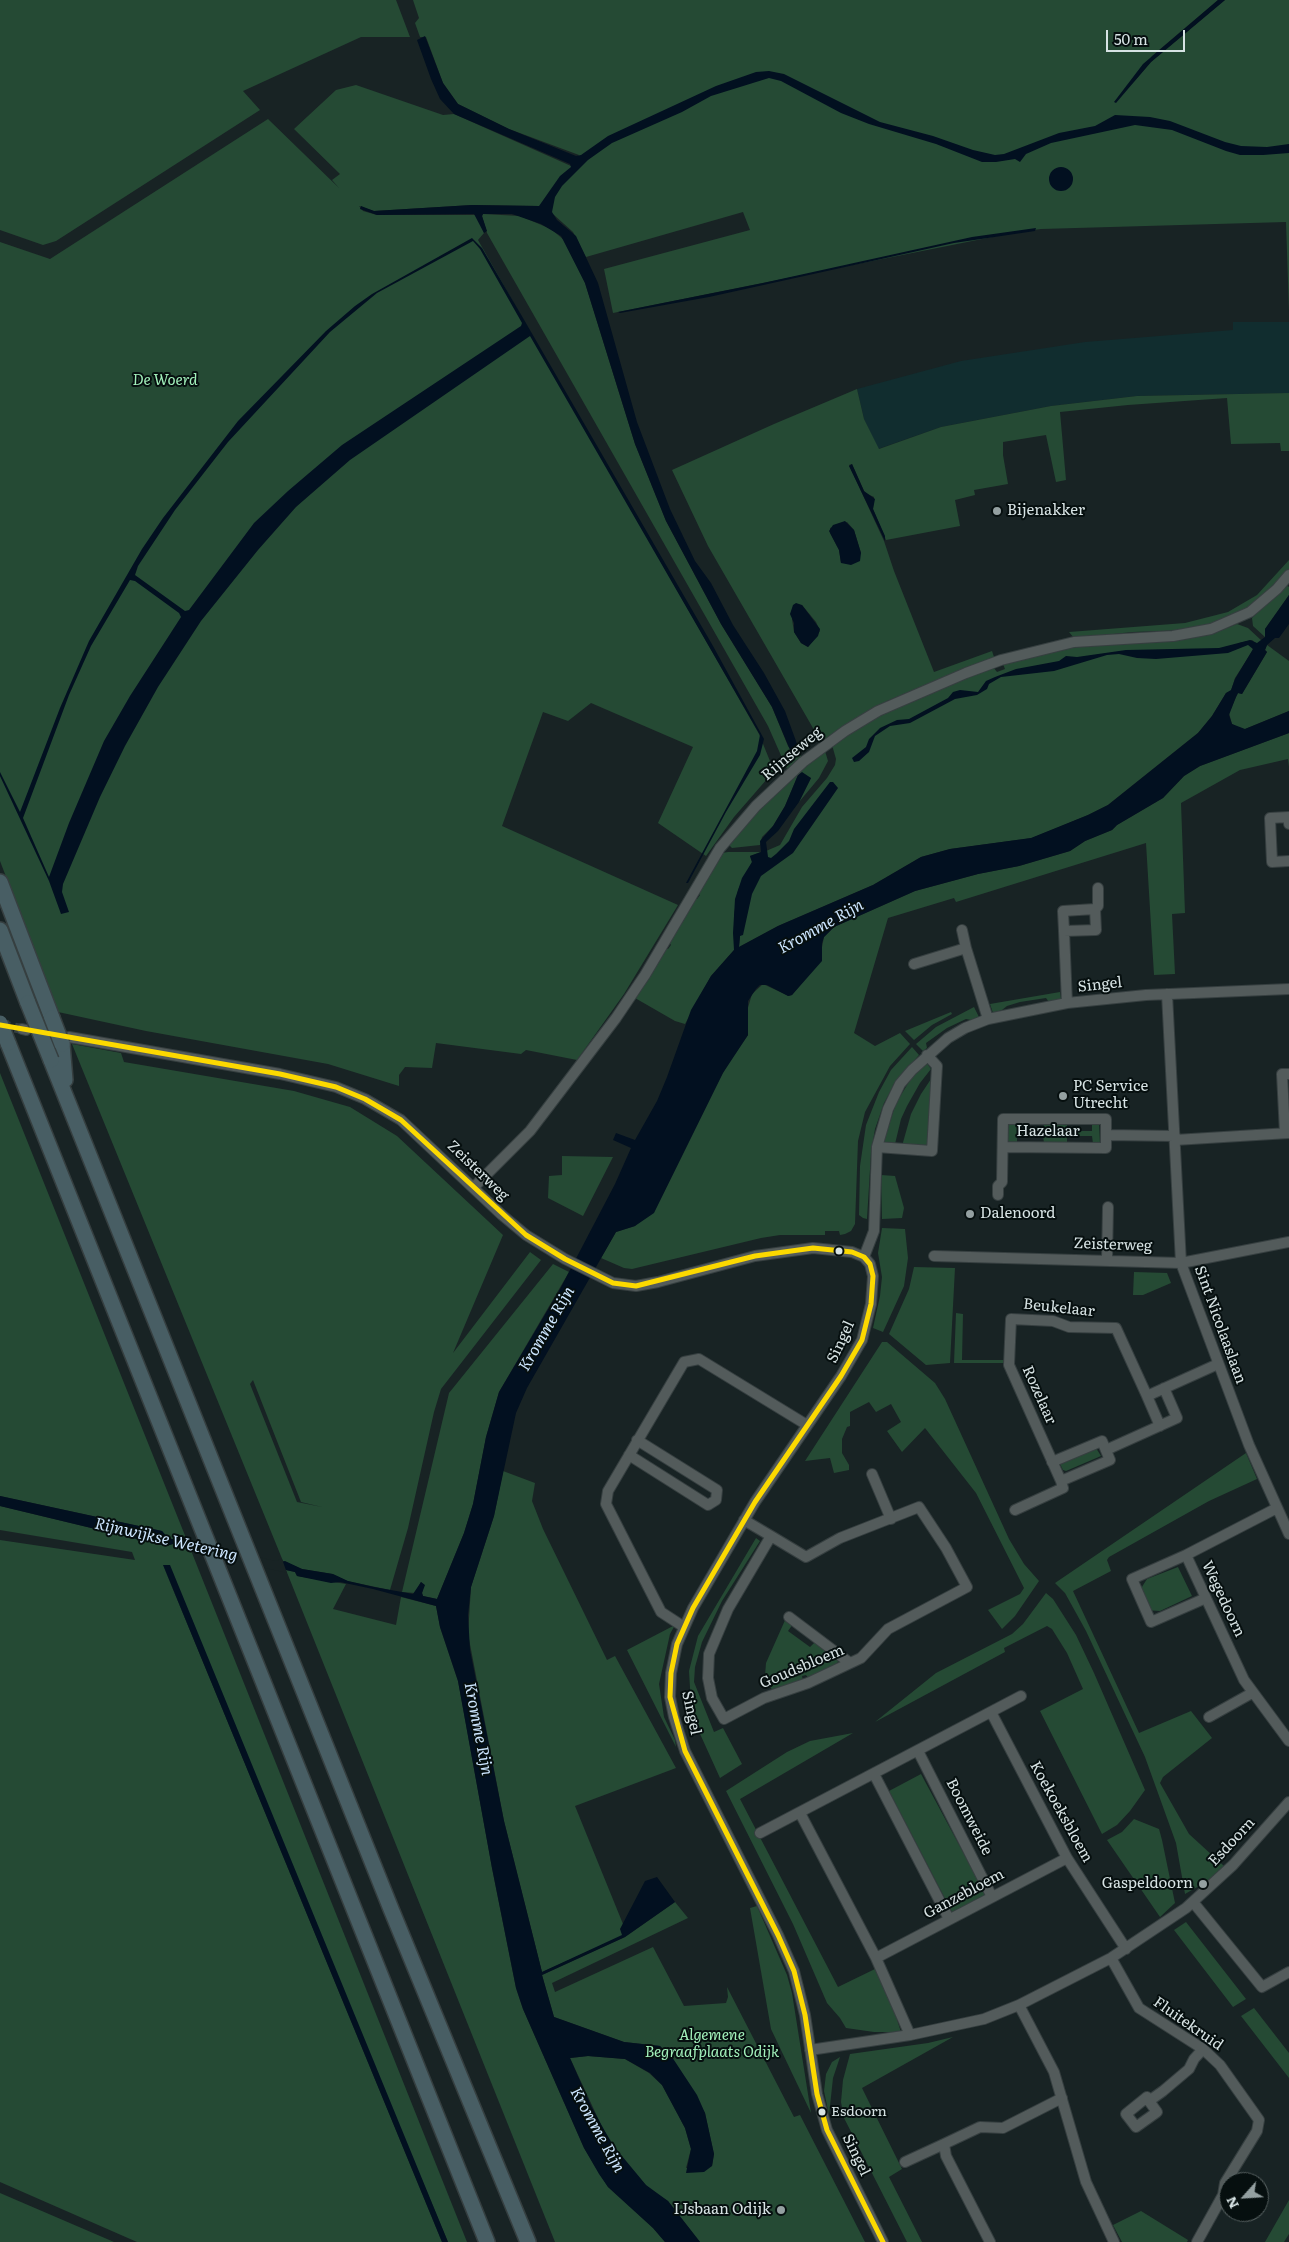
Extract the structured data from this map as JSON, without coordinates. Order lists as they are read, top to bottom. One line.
{"streets":{"street":["Rijnseweg","Singel","Hazelaar","Zeisterweg","Beukelaar","Sint Nicolaaslaan","Rozelaar","Wegedoorn","Goudsbloem","Koekoeksbloem","Boomweide","Esdoorn","Ganzebloem","Fluitekruid"]},"crossings":[["Rijnseweg","Zeisterweg"],["Singel","Zeisterweg"],["Singel","Sint Nicolaaslaan"],["Singel","Goudsbloem"],["Singel","Esdoorn"],["Zeisterweg","Sint Nicolaaslaan"],["Beukelaar","Rozelaar"],["Sint Nicolaaslaan","Wegedoorn"],["Koekoeksbloem","Esdoorn"],["Koekoeksbloem","Ganzebloem"],["Boomweide","Ganzebloem"],["Esdoorn","Fluitekruid"]],"water":["Kromme Rijn","Rijnwijkse Wetering"],"parks":["De Woerd","Algemene Begraafplaats Odijk"],"places":["Bijenakker","PC Service Utrecht","Dalenoord","Gaspeldoorn","Esdoorn","IJsbaan Odijk"],"scale_bar":"50 m","north":"bottom left"}
